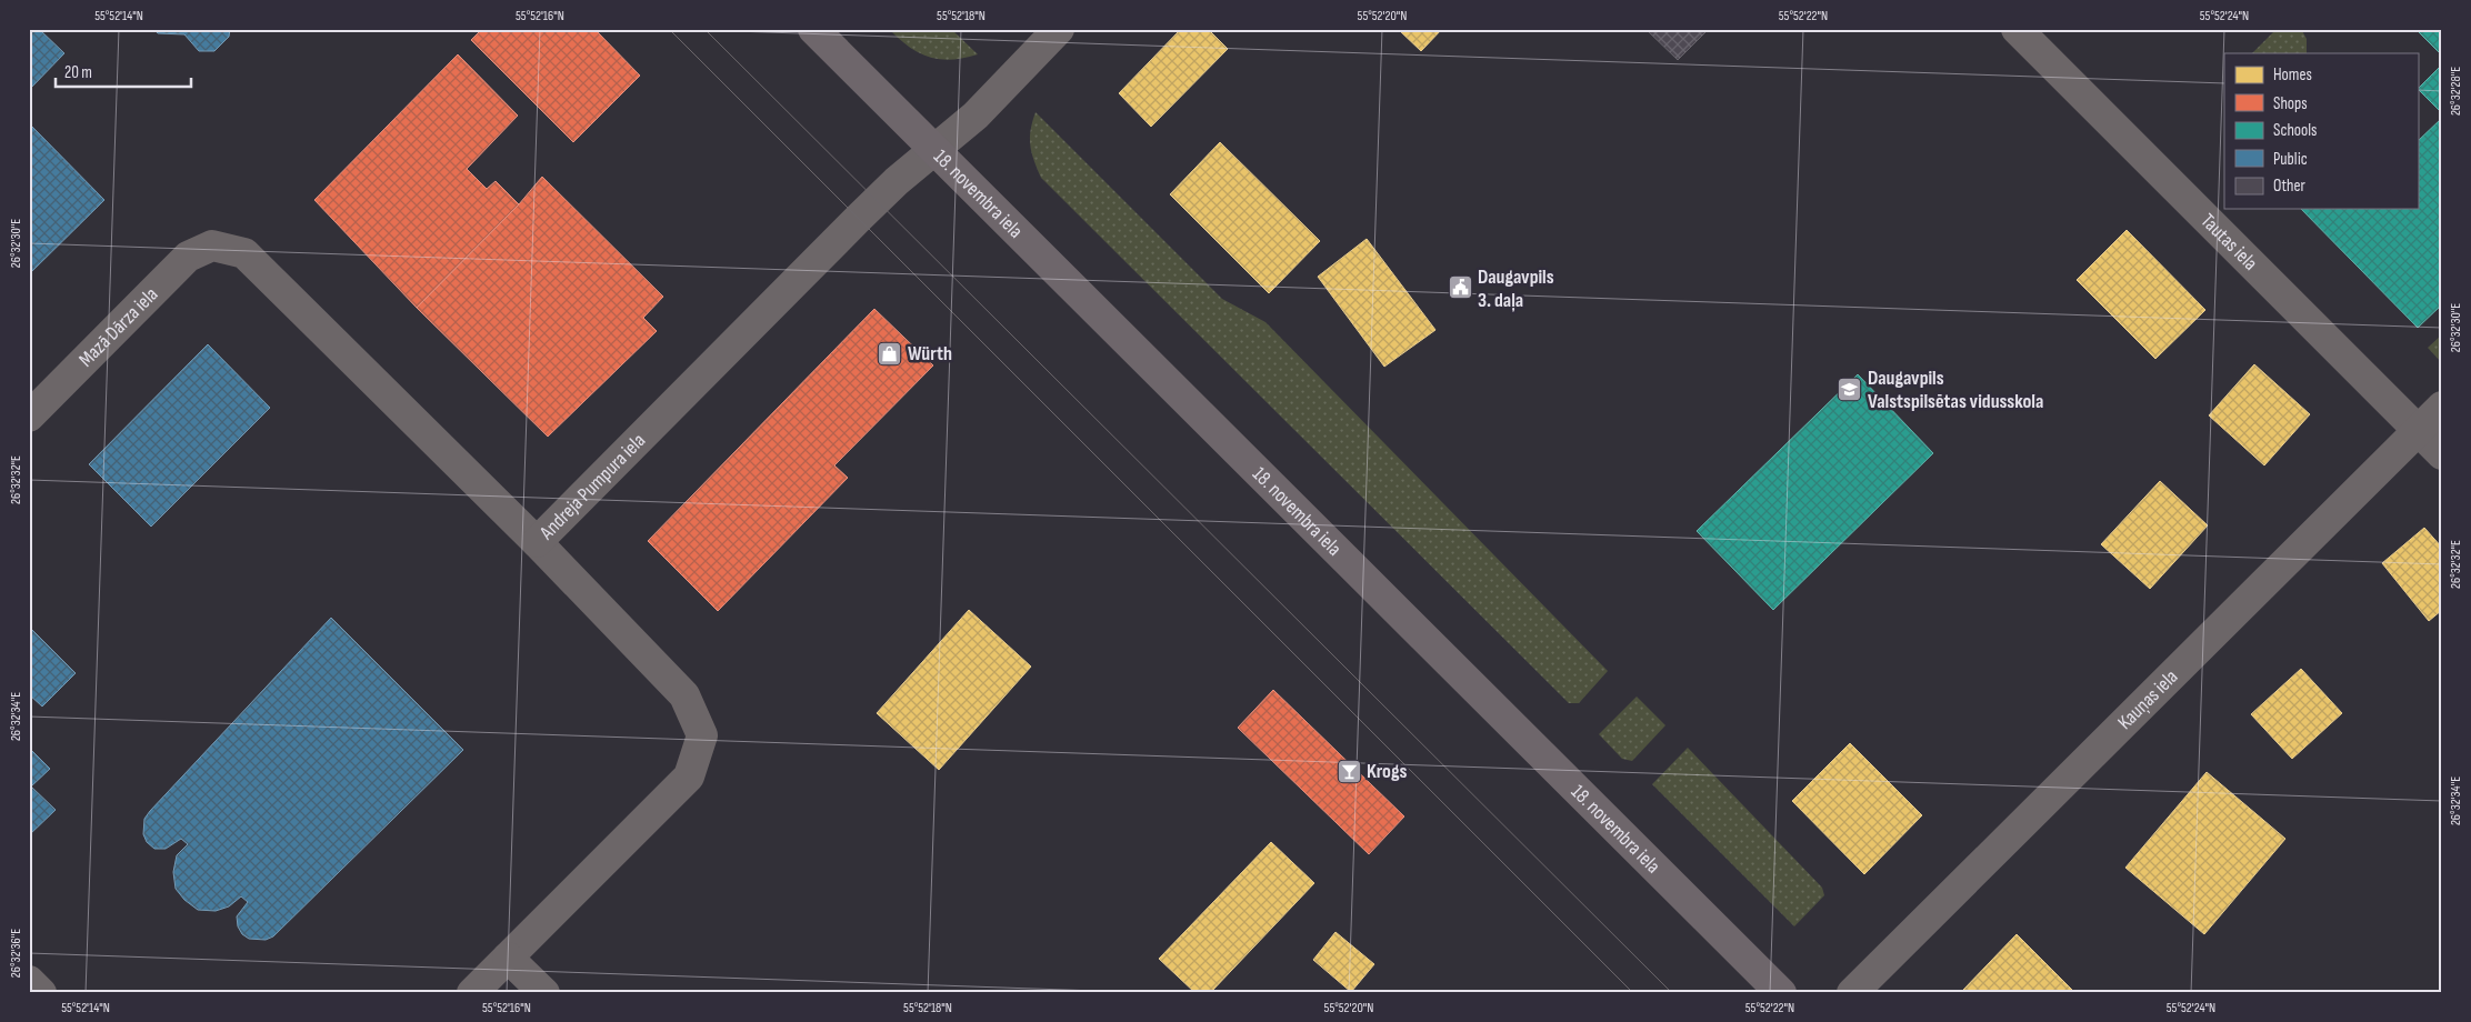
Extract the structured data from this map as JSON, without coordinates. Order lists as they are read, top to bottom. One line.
{"streets":{"main road":["18. novembra iela"],"street":["Tautas iela","Mazā Dārza iela","Andreja Pumpura iela","Kauņas iela"]},"crossings":[["18. novembra iela","Andreja Pumpura iela"],["Tautas iela","Kauņas iela"],["Mazā Dārza iela","Andreja Pumpura iela"]],"places":{"public building":["Daugavpils 3. daļa"],"shop":["Würth"],"school or university":["Daugavpils Valstspilsētas vidusskola"],"bar":["Krogs"]},"legend":["Homes","Shops","Schools","Public","Other"],"scale_bar":"20 m","coordinates":["55°52'14\"N","55°52'16\"N","55°52'18\"N","55°52'20\"N","55°52'22\"N","55°52'24\"N","26°32'28\"E","26°32'30\"E","26°32'32\"E","26°32'34\"E","26°32'36\"E"]}
